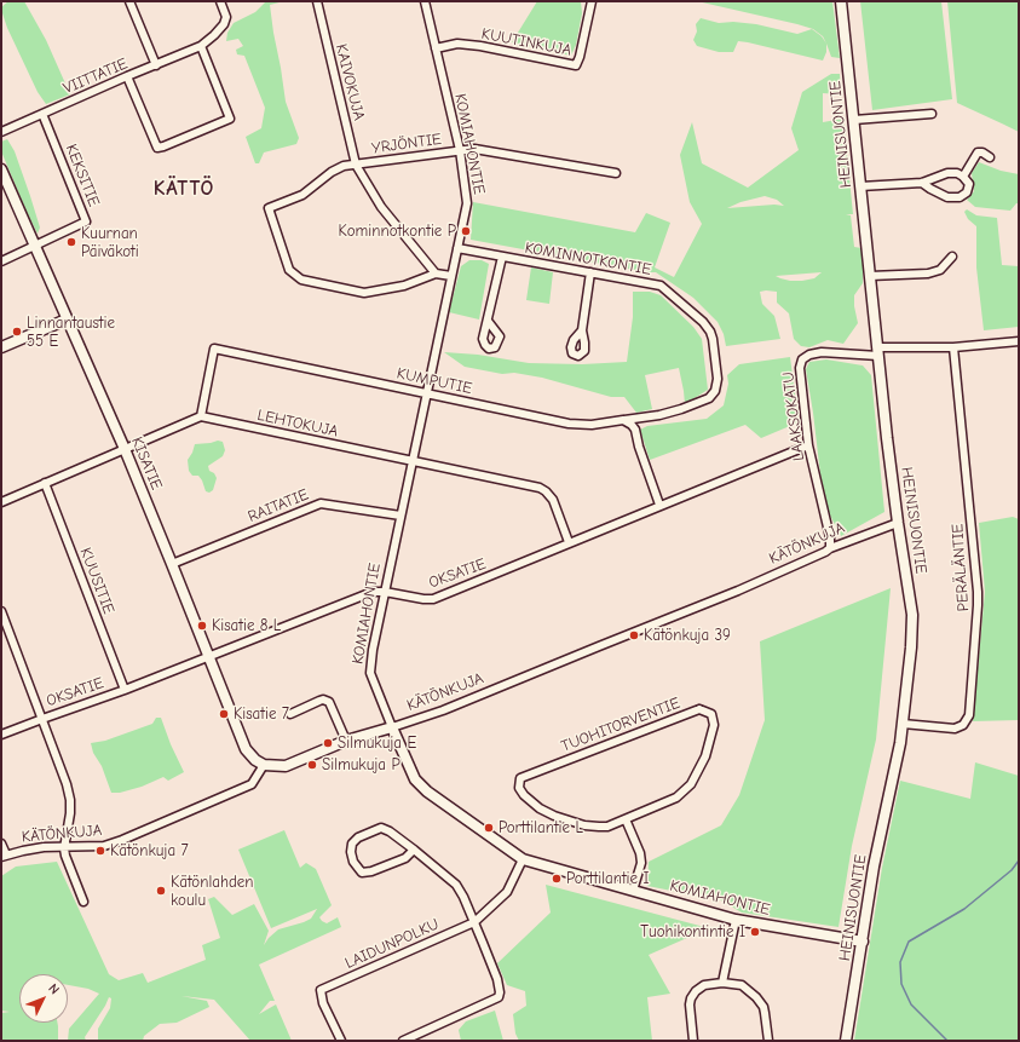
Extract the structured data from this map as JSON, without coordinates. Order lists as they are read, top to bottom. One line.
{"streets":{"street":["KUUTINKUJA","VIITTATIE","KAIVOKUJA","HEINISUONTIE","YRJÖNTIE","KOMIAHONTIE","KEKSITIE","KOMINNOTKONTIE","KUMPUTIE","LAAKSOKATU","LEHTOKUJA","KISATIE","RAITATIE","KÄTÖNKUJA","PERÄLÄNTIE","OKSATIE","KUUSITIE","TUOHITORVENTIE","LAIDUNPOLKU"]},"crossings":[["KUUTINKUJA","KOMIAHONTIE"],["VIITTATIE","KEKSITIE"],["KAIVOKUJA","YRJÖNTIE"],["HEINISUONTIE","KOMIAHONTIE"],["HEINISUONTIE","LAAKSOKATU"],["HEINISUONTIE","KÄTÖNKUJA"],["HEINISUONTIE","PERÄLÄNTIE"],["YRJÖNTIE","KOMIAHONTIE"],["KOMIAHONTIE","KOMINNOTKONTIE"],["KOMIAHONTIE","KUMPUTIE"],["KOMIAHONTIE","LEHTOKUJA"],["KOMIAHONTIE","RAITATIE"],["KOMIAHONTIE","KÄTÖNKUJA"],["KOMIAHONTIE","OKSATIE"],["KOMIAHONTIE","LAIDUNPOLKU"],["KEKSITIE","KISATIE"],["KOMINNOTKONTIE","KUMPUTIE"],["KUMPUTIE","LEHTOKUJA"],["LAAKSOKATU","KÄTÖNKUJA"],["LAAKSOKATU","OKSATIE"],["LEHTOKUJA","OKSATIE"],["KISATIE","RAITATIE"],["KISATIE","KÄTÖNKUJA"],["KISATIE","OKSATIE"],["OKSATIE","KUUSITIE"]],"districts":["KÄTTÖ"],"places":["Kominnotkontie P","Kuurnan Päiväkoti","Linnantaustie 55 E","Kisatie 8 L","Kätönkuja 39","Kisatie 7","Silmukuja E","Silmukuja P","Porttilantie L","Kätönkuja 7","Porttilantie I","Kätönlahden koulu","Tuohikontintie I"],"north":"top right"}
